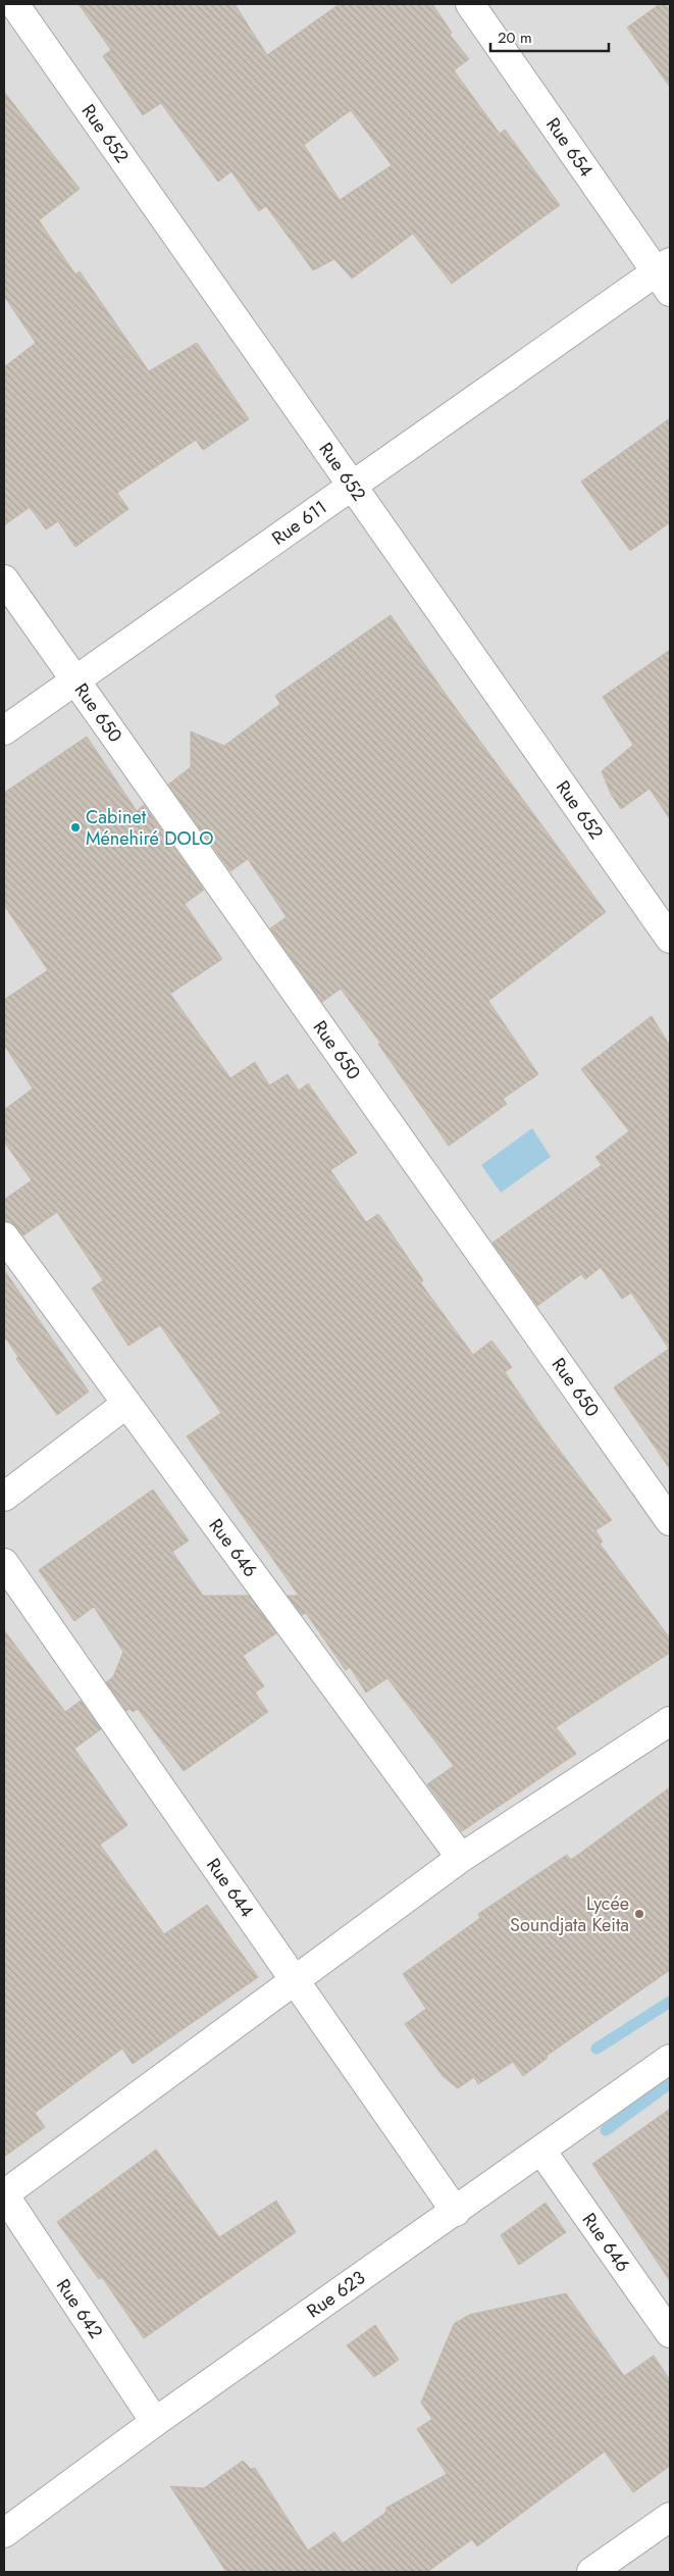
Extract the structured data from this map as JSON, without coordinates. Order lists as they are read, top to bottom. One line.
{"streets":{"street":["Rue 652","Rue 654","Rue 611","Rue 650","Rue 646","Rue 644","Rue 623","Rue 642"]},"crossings":[["Rue 652","Rue 611"],["Rue 654","Rue 611"],["Rue 611","Rue 650"],["Rue 646","Rue 623"],["Rue 644","Rue 623"],["Rue 623","Rue 642"]],"places":["Cabinet Ménehiré DOLO","Lycée Soundjata Keita"],"scale_bar":"20 m"}
